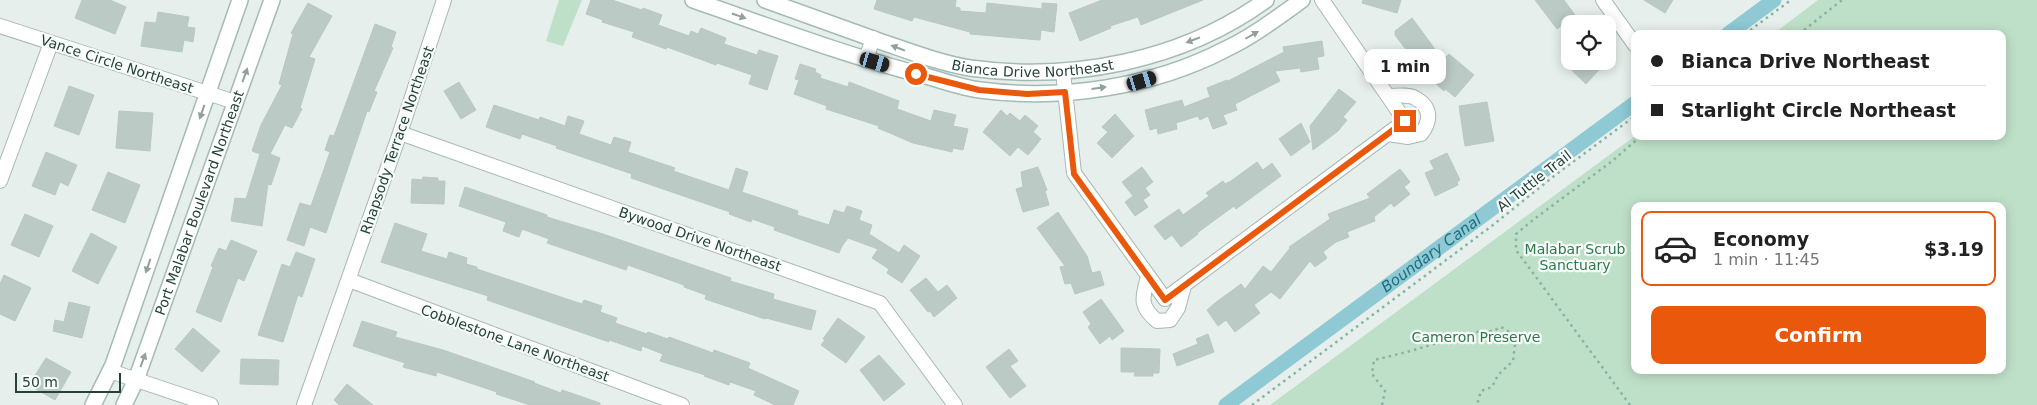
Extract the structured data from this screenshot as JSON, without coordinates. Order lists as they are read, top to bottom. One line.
{"streets":{"street":["Bianca Drive Northeast","Vance Circle Northeast","Rhapsody Terrace Northeast","Port Malabar Boulevard Northeast","Bywood Drive Northeast","Cobblestone Lane Northeast"],"path":["Al Tuttle Trail"]},"crossings":[["Vance Circle Northeast","Port Malabar Boulevard Northeast"],["Rhapsody Terrace Northeast","Bywood Drive Northeast"],["Rhapsody Terrace Northeast","Cobblestone Lane Northeast"]],"water":["Boundary Canal"],"parks":["Malabar Scrub Sanctuary","Cameron Preserve"],"scale_bar":"50 m","page":{"banner":["Bianca Drive Northeast","Starlight Circle Northeast"],"bubble":"1 min","list":[{"name":"Economy","note":"1 min · 11:45","value":"$3.19"}],"buttons":"Confirm","scale":"50 m"}}
